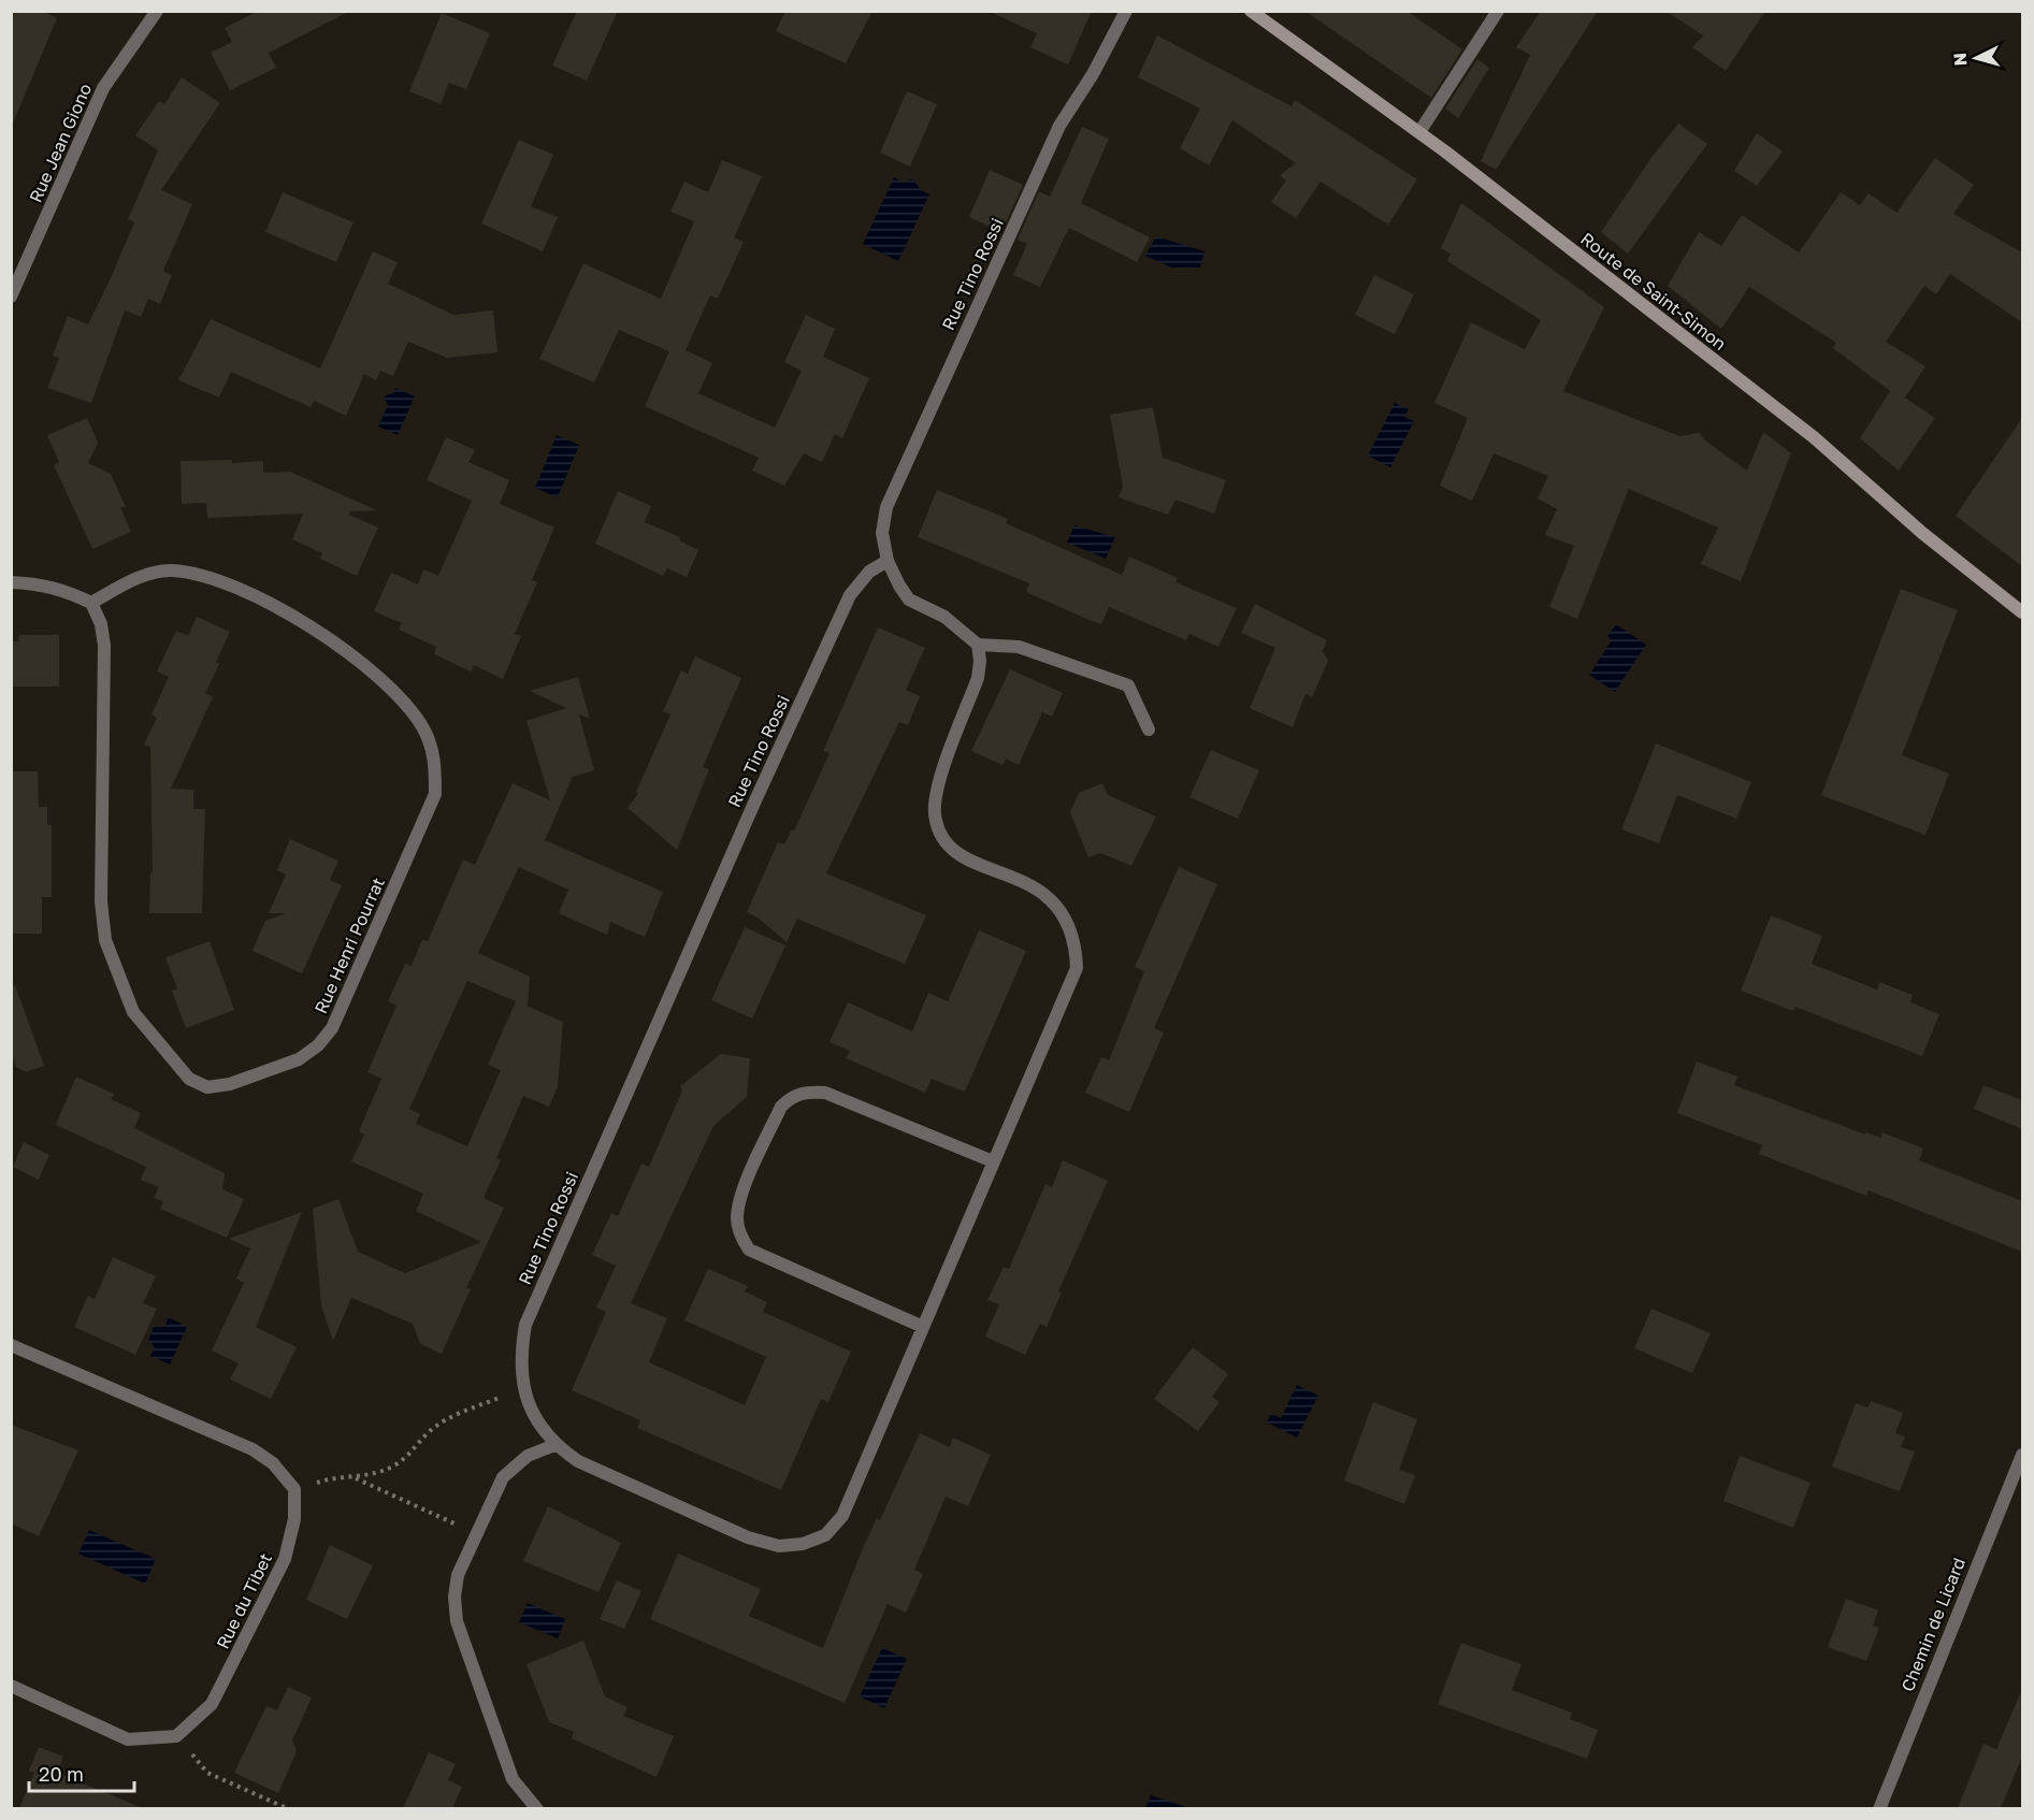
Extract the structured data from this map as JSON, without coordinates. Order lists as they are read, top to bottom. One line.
{"streets":{"main road":["Route de Saint-Simon"],"street":["Rue Jean Giono","Rue Tino Rossi","Rue Henri Pourrat","Rue du Tibet","Chemin de Licard"]},"scale_bar":"20 m","north":"left"}
